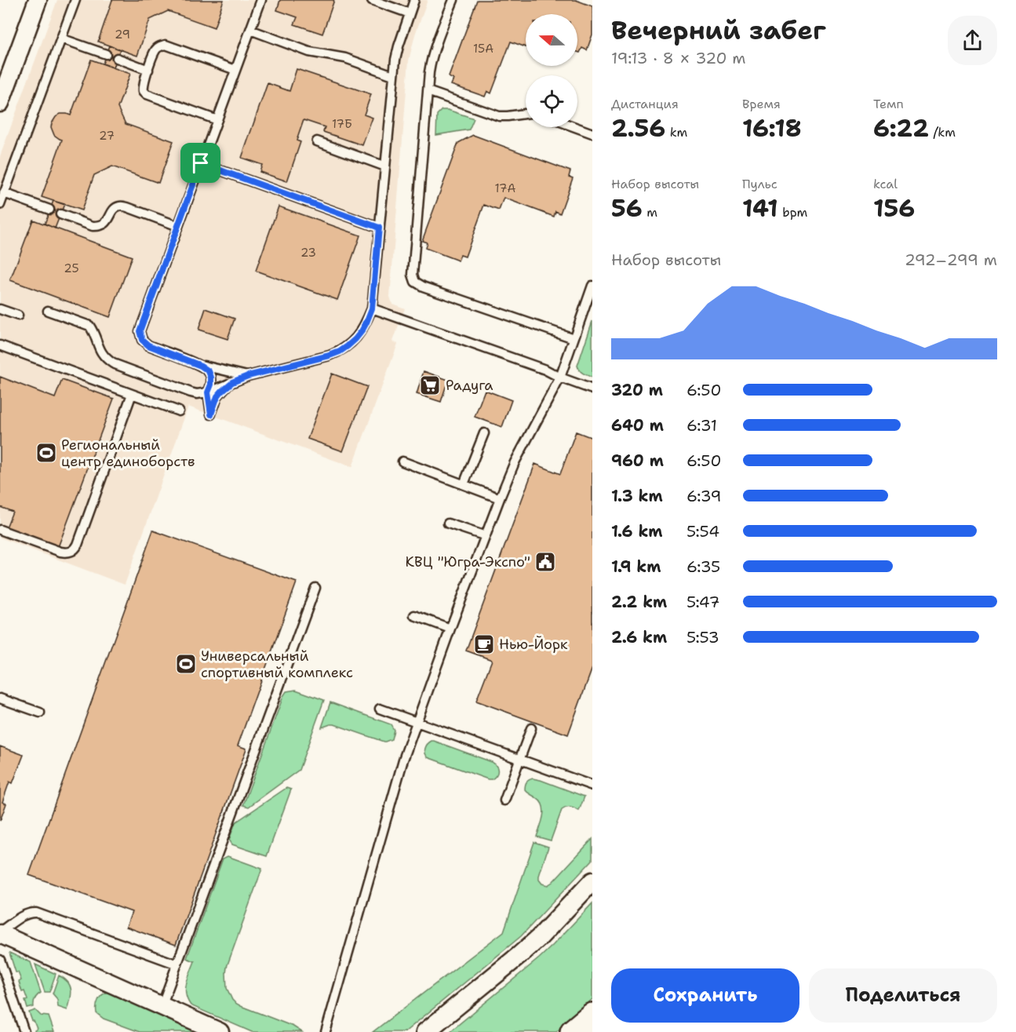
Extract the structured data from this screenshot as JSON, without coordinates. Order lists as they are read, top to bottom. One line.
{"places":{"supermarket":["Радуга"],"sports":["Региональный центр единоборств","Универсальный спортивный комплекс"],"public building":["КВЦ \"Югра-Экспо\""],"cafe":["Нью-Йорк"]},"house_numbers":["29","15А","17Б","27","17А","23","25"],"north":"left","page":{"heading":["Вечерний забег","19:13 · 8 × 320 m"],"stats":[["Дистанция","2.56 km"],["Время","16:18"],["Темп","6:22 /km"],["Набор высоты","56 m"],["Пульс","141 bpm"],["kcal","156"]],"chart":["Набор высоты","292–299 m"],"list":[{"name":"320 m","note":"6:50"},{"name":"640 m","note":"6:31"},{"name":"960 m","note":"6:50"},{"name":"1.3 km","note":"6:39"},{"name":"1.6 km","note":"5:54"},{"name":"1.9 km","note":"6:35"},{"name":"2.2 km","note":"5:47"},{"name":"2.6 km","note":"5:53"}],"buttons":["Сохранить","Поделиться"]}}
